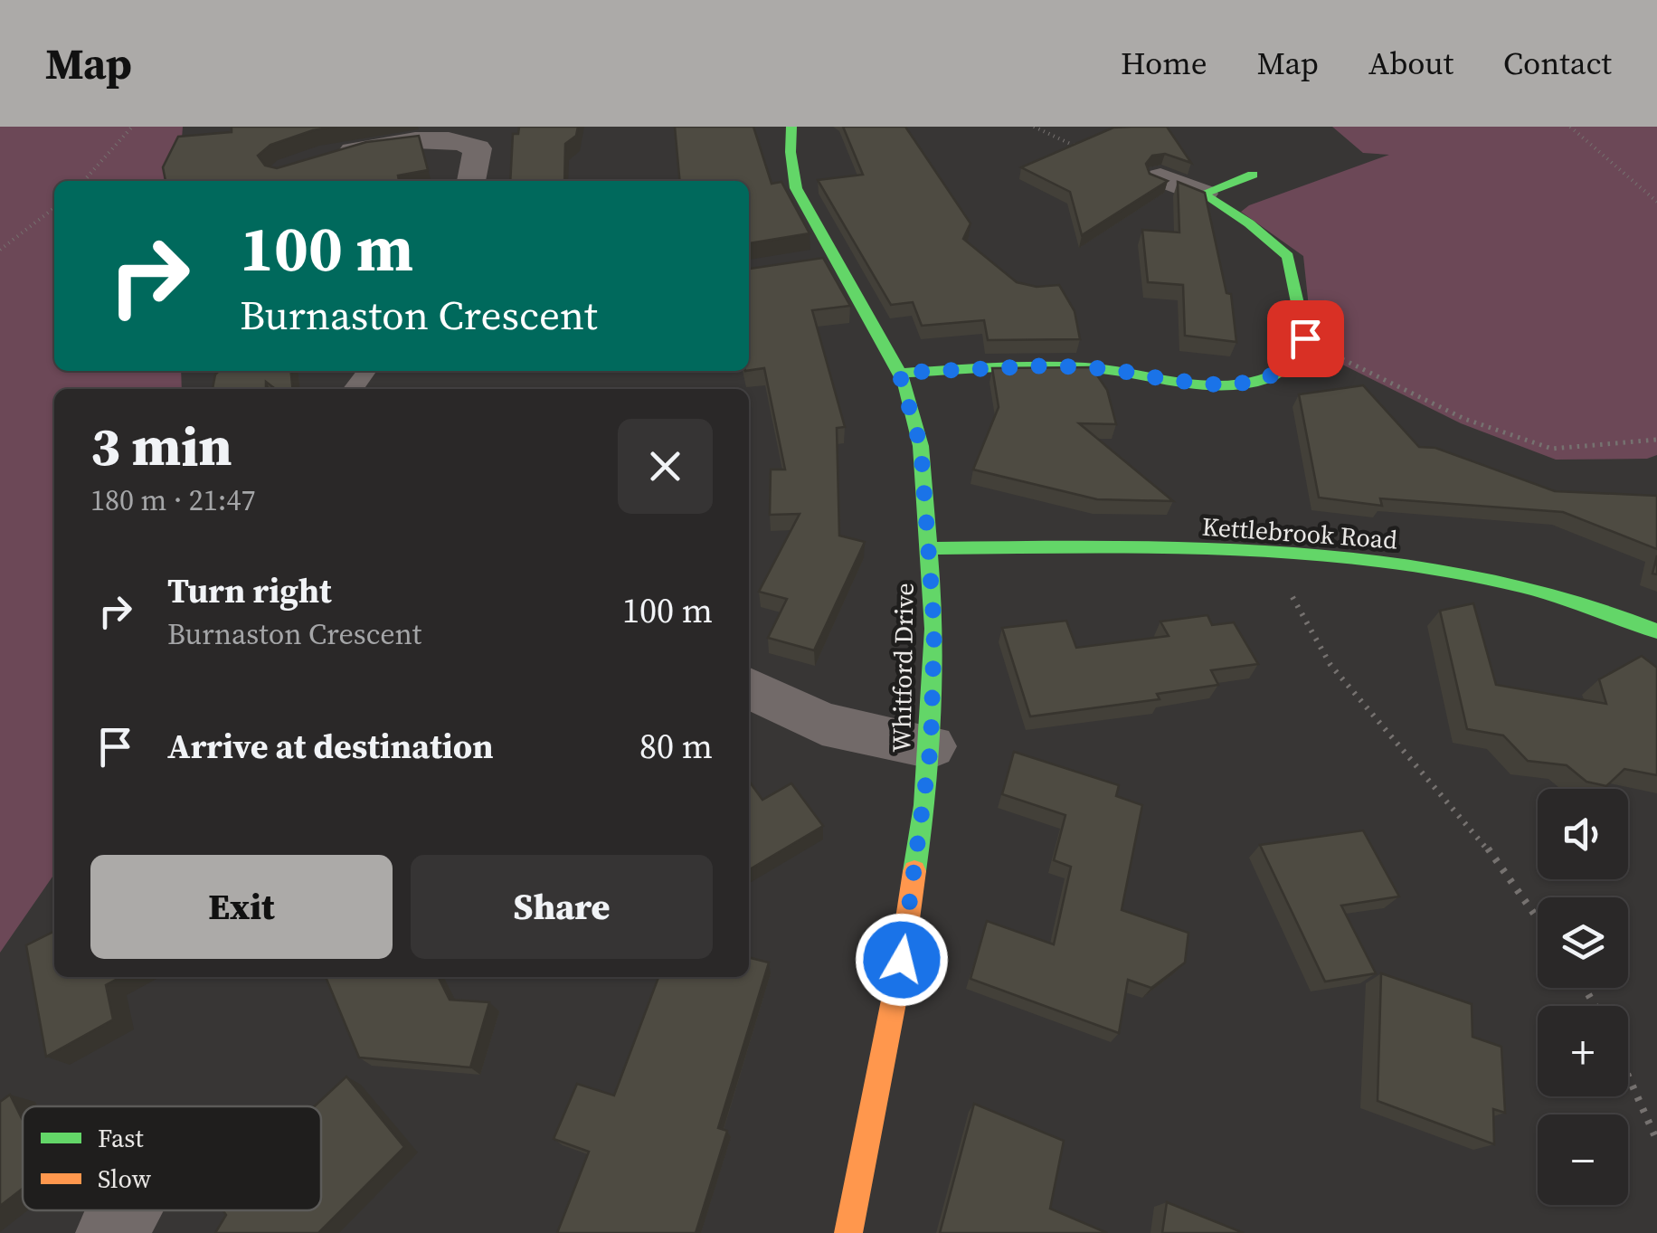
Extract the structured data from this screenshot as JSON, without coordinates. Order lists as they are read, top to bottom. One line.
{"streets":{"street":["Kettlebrook Road","Whitford Drive"]},"crossings":[["Kettlebrook Road","Whitford Drive"]],"legend":["Fast","Slow"],"page":{"header":"Map","nav":["Home","Map","About","Contact"],"turn":["100 m","Burnaston Crescent"],"heading":["3 min","180 m · 21:47"],"list":[{"name":"Turn right","note":"Burnaston Crescent","value":"100 m"},{"name":"Arrive at destination","value":"80 m"}],"map_buttons":["+","−"],"buttons":["Exit","Share"]}}
